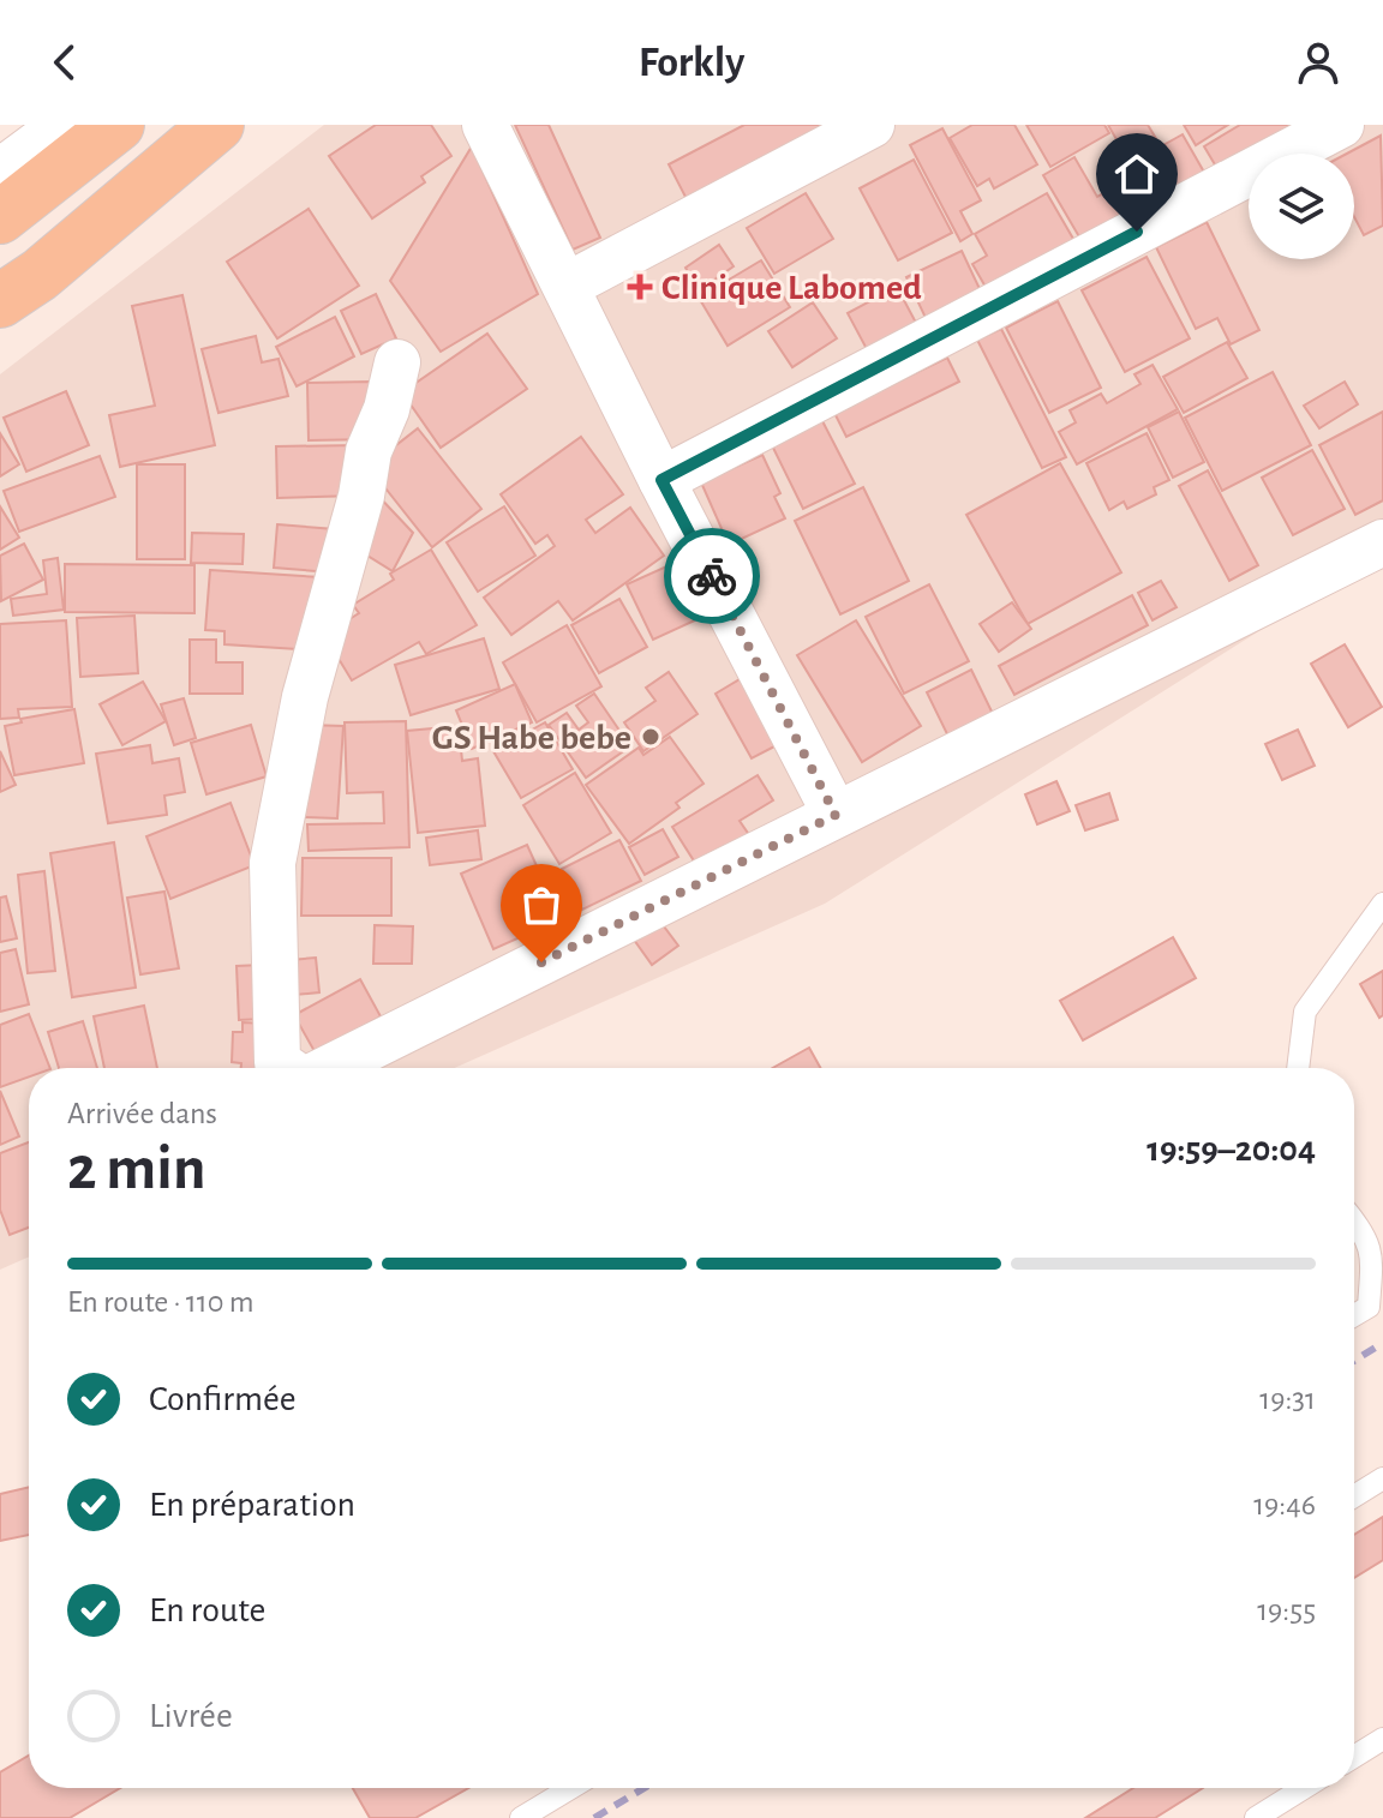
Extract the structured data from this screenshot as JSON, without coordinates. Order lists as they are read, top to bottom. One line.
{"places":{"health":["Clinique Labomed"],"other":["GS Habe bebe"]},"page":{"header":"Forkly","heading":["2 min","Arrivée dans","19:59–20:04"],"bar":"En route · 110 m","list":[["Confirmée","19:31"],["En préparation","19:46"],["En route","19:55"],"Livrée"]}}
